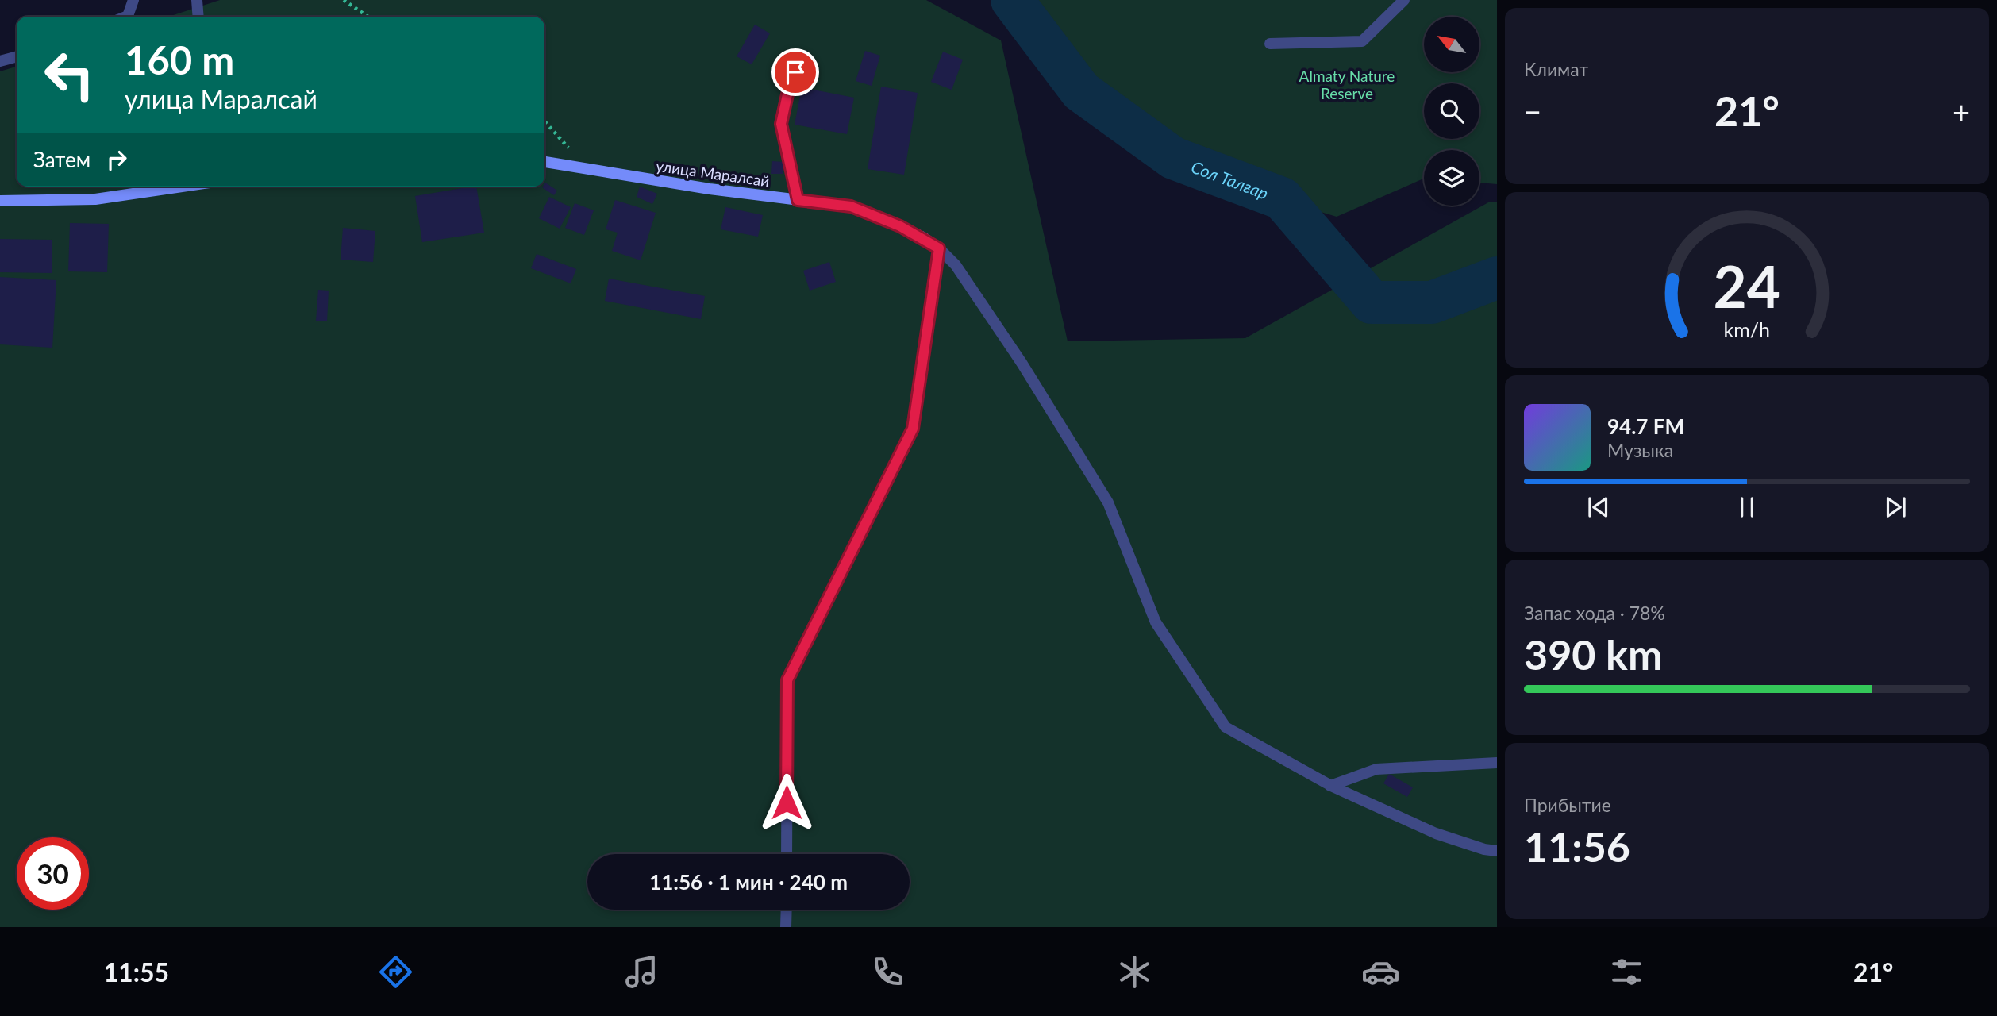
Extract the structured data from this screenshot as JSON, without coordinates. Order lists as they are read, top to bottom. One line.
{"streets":{"street":["улица Маралсай"]},"water":["Сол Талғар"],"parks":["Almaty Nature Reserve"],"north":"top left","page":{"tile":["Климат",["Запас хода · 78%","390 km"],["Прибытие","11:56"]],"turn":["160 m","улица Маралсай"],"heat":["−","21°","+"],"then":"Затем","song":["94.7 FM","Музыка"],"limit":"30","trip":"11:56 · 1 мин · 240 m","tabs":["11:55","21°"],"gauge":["24","km/h"]}}
